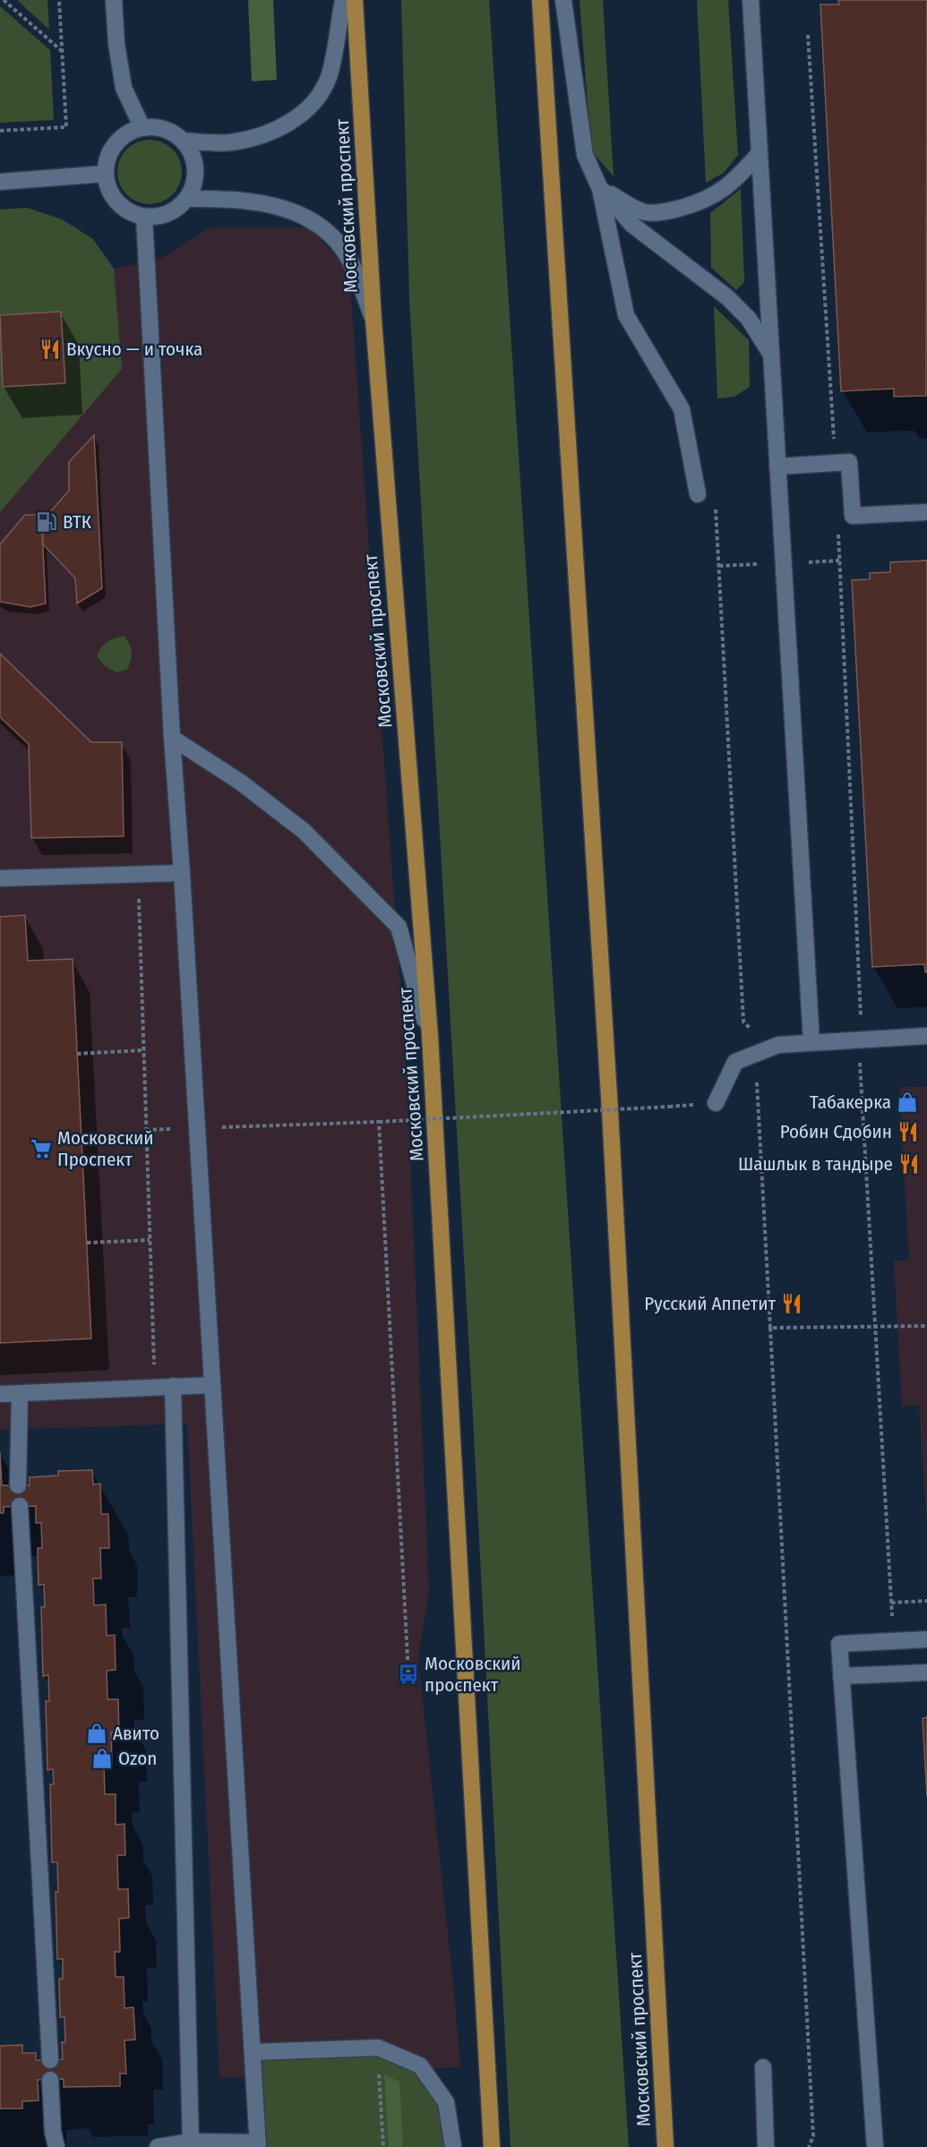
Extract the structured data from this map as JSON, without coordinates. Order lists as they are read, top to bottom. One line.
{"streets":{"main road":["Московский проспект"]},"places":{"restaurant":["Вкусно — и точка","Робин Сдобин","Шашлык в тандыре","Русский Аппетит"],"fuel station":["ВТК"],"shop":["Табакерка","Авито","Ozon"],"supermarket":["Московский Проспект"],"bus stop":["Московский проспект"]}}
